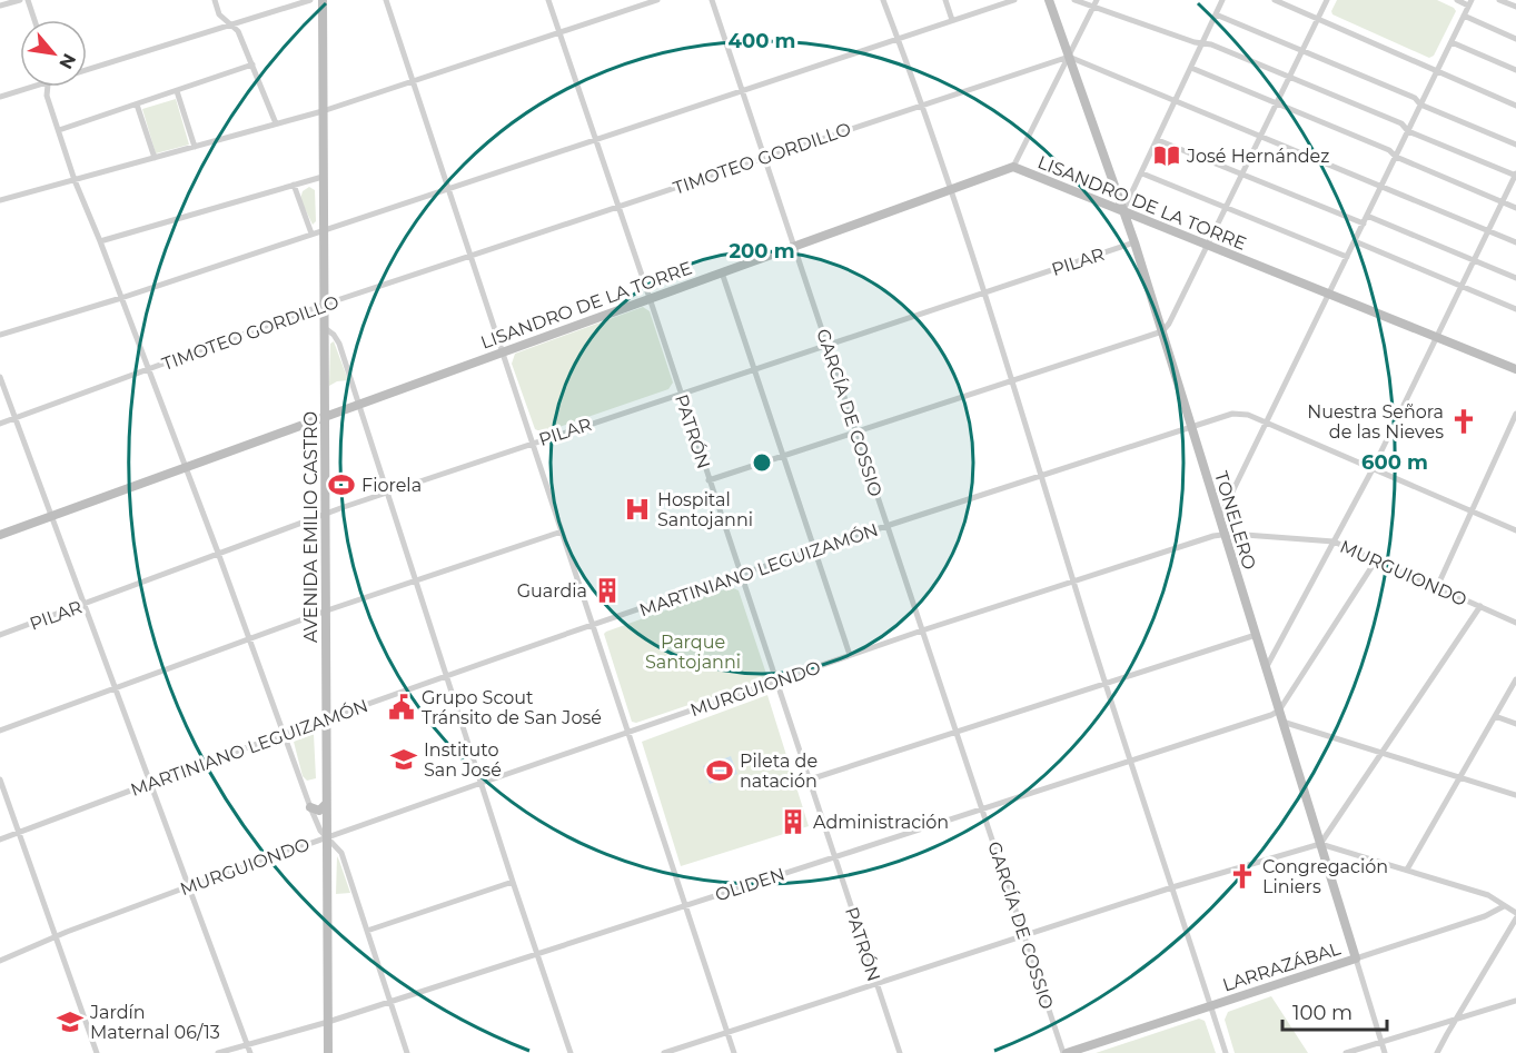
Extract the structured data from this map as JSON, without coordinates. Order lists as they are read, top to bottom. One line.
{"streets":{"street":["TIMOTEO GORDILLO","LISANDRO DE LA TORRE","PILAR","GARCÍA DE COSSIO","PATRÓN","TONELERO","AVENIDA EMILIO CASTRO","MARTINIANO LEGUIZAMÓN","MURGUIONDO","OLIDEN","LARRAZÁBAL"]},"crossings":[["TIMOTEO GORDILLO","GARCÍA DE COSSIO"],["TIMOTEO GORDILLO","PATRÓN"],["TIMOTEO GORDILLO","TONELERO"],["TIMOTEO GORDILLO","AVENIDA EMILIO CASTRO"],["LISANDRO DE LA TORRE","GARCÍA DE COSSIO"],["LISANDRO DE LA TORRE","PATRÓN"],["LISANDRO DE LA TORRE","TONELERO"],["LISANDRO DE LA TORRE","AVENIDA EMILIO CASTRO"],["PILAR","GARCÍA DE COSSIO"],["PILAR","PATRÓN"],["PILAR","TONELERO"],["PILAR","AVENIDA EMILIO CASTRO"],["GARCÍA DE COSSIO","MARTINIANO LEGUIZAMÓN"],["GARCÍA DE COSSIO","MURGUIONDO"],["GARCÍA DE COSSIO","OLIDEN"],["GARCÍA DE COSSIO","LARRAZÁBAL"],["PATRÓN","MARTINIANO LEGUIZAMÓN"],["PATRÓN","MURGUIONDO"],["PATRÓN","OLIDEN"],["TONELERO","MARTINIANO LEGUIZAMÓN"],["TONELERO","MURGUIONDO"],["TONELERO","OLIDEN"],["TONELERO","LARRAZÁBAL"],["AVENIDA EMILIO CASTRO","MARTINIANO LEGUIZAMÓN"],["AVENIDA EMILIO CASTRO","MURGUIONDO"],["AVENIDA EMILIO CASTRO","OLIDEN"]],"parks":["Parque Santojanni"],"places":{"library":["José Hernández"],"church":["Nuestra Señora de las Nieves","Congregación Liniers"],"sports":["Fiorela","Pileta de natación"],"hospital":["Hospital Santojanni"],"building":["Guardia","Administración"],"public building":["Grupo Scout Tránsito de San José"],"school or university":["Instituto San José","Jardín Maternal 06/13"]},"scale_bar":"100 m","north":"bottom right","rings":["400 m","200 m","600 m"]}
